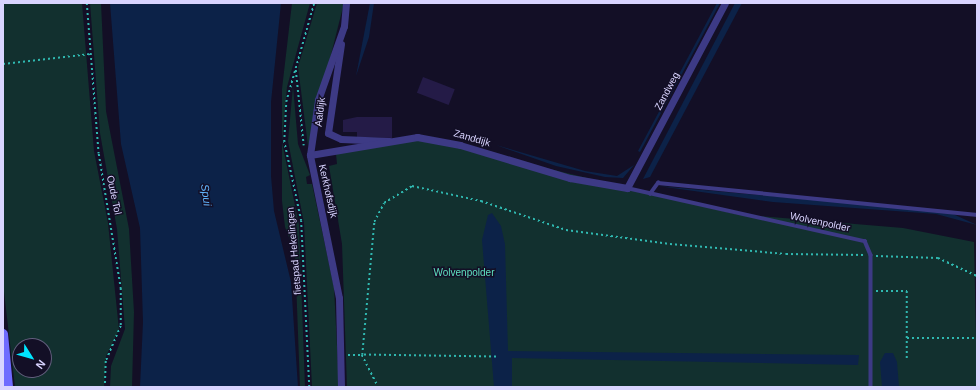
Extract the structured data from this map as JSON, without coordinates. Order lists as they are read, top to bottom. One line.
{"streets":{"street":["Zandweg","Aaldijk","Zanddijk","Kerkhofsdijk"],"lane":["Wolvenpolder"],"path":["Oude Tol","fietspad Hekelingen"]},"crossings":[["Zandweg","Zanddijk"],["Zandweg","Wolvenpolder"],["Aaldijk","Zanddijk"],["Aaldijk","Kerkhofsdijk"],["Zanddijk","Kerkhofsdijk"],["Zanddijk","Wolvenpolder"],["Zanddijk","fietspad Hekelingen"],["Kerkhofsdijk","fietspad Hekelingen"]],"water":["Spui"],"parks":["Wolvenpolder"],"north":"bottom right"}
